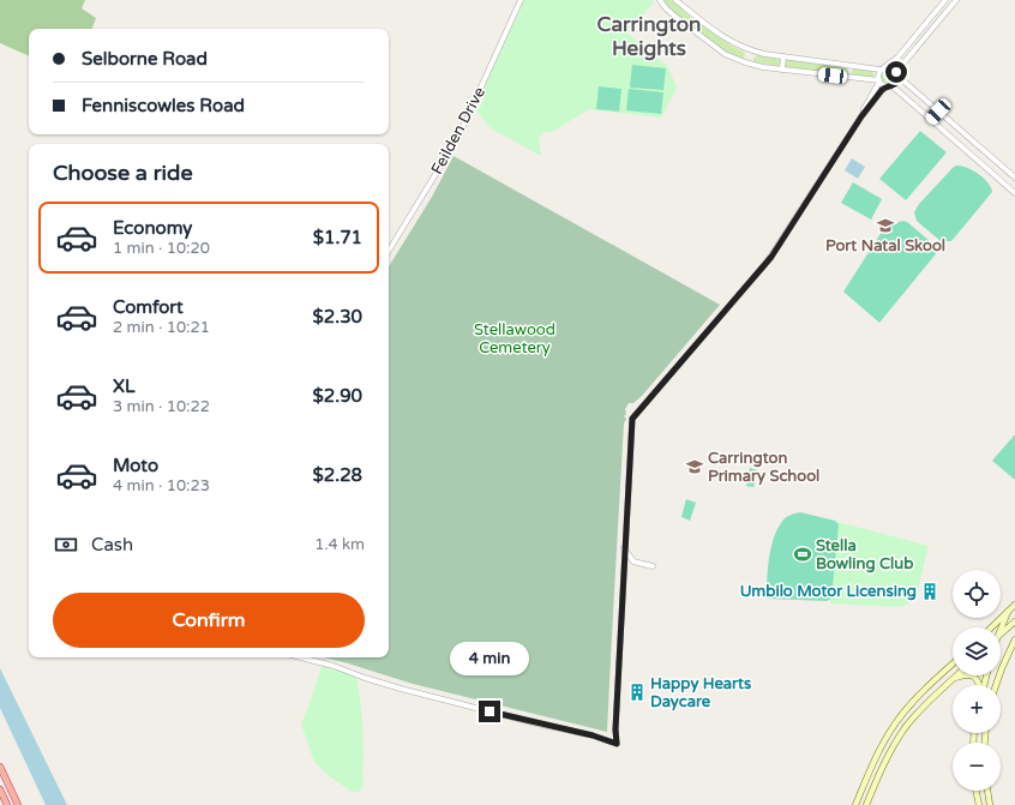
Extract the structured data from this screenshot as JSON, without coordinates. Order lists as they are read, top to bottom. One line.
{"streets":{"street":["Feilden Drive"]},"districts":["Carrington Heights"],"parks":["Stellawood Cemetery"],"places":{"school or university":["Port Natal Skool","Carrington Primary School"],"sports":["Stella Bowling Club"],"building":["Umbilo Motor Licensing","Happy Hearts Daycare"]},"page":{"banner":["Selborne Road","Fenniscowles Road"],"heading":"Choose a ride","list":[{"name":"Economy","note":"1 min · 10:20","value":"$1.71"},{"name":"Comfort","note":"2 min · 10:21","value":"$2.30"},{"name":"XL","note":"3 min · 10:22","value":"$2.90"},{"name":"Moto","note":"4 min · 10:23","value":"$2.28"}],"pay":["Cash","1.4 km"],"map_buttons":["+","−"],"buttons":"Confirm","bubble":"4 min"}}
